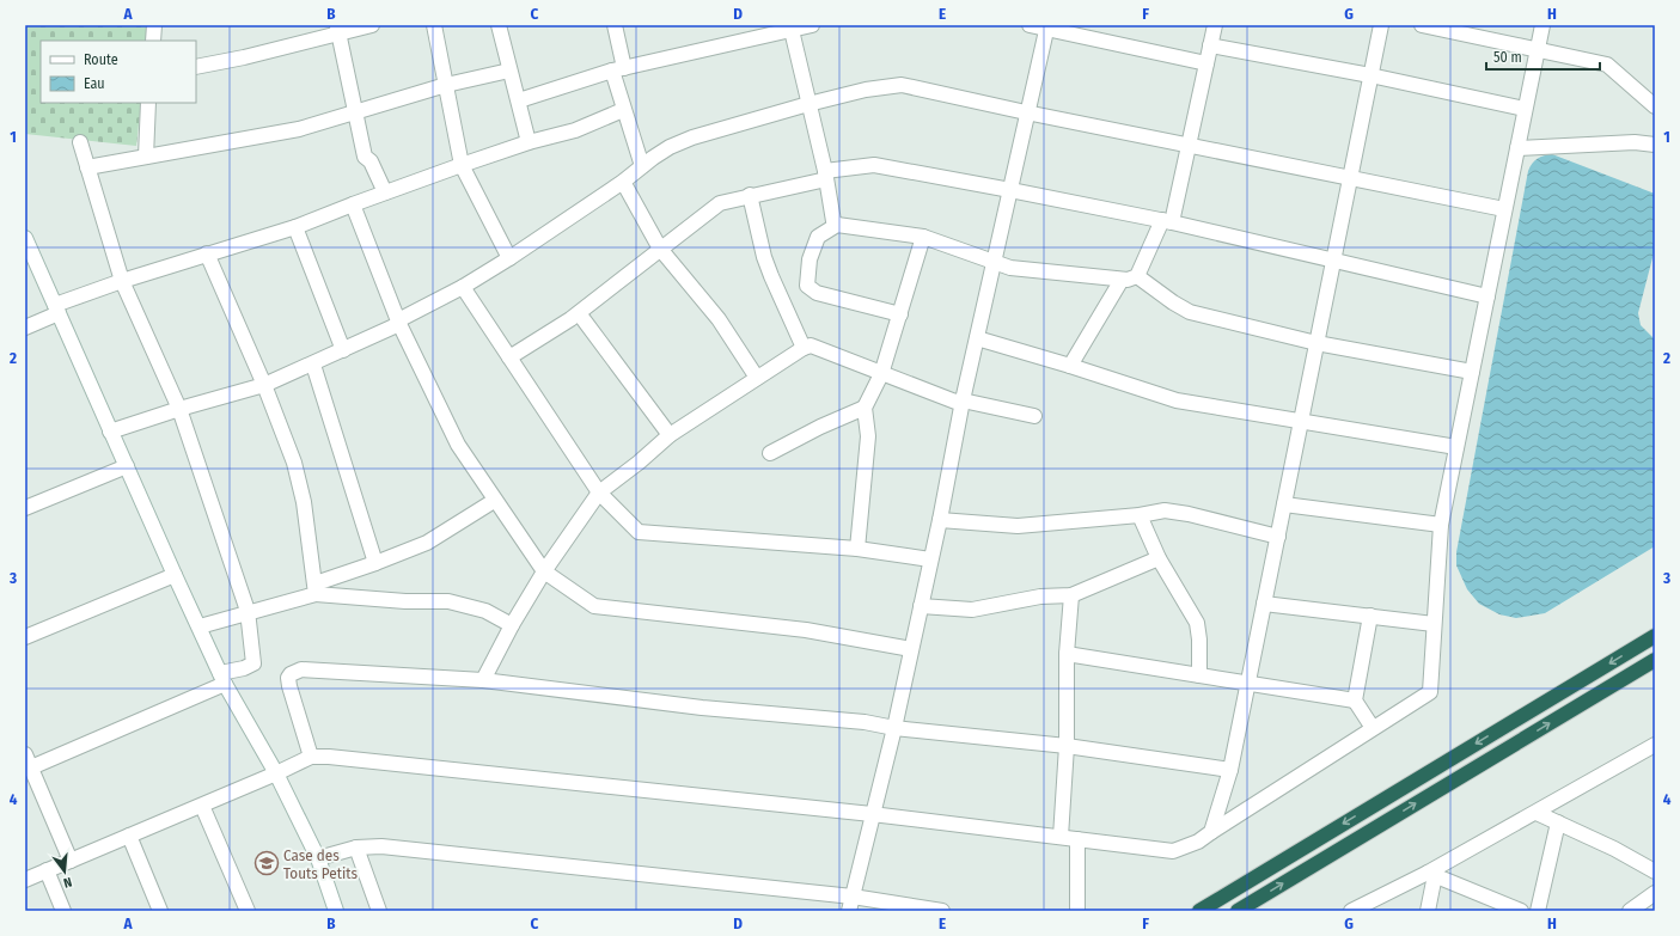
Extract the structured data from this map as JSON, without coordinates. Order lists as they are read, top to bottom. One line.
{"places":{"school or university":["Case des Touts Petits"]},"legend":["Route","Eau"],"scale_bar":"50 m","north":"bottom","grid":{"columns":["A","B","C","D","E","F","G","H"],"rows":["1","2","3","4"]}}
